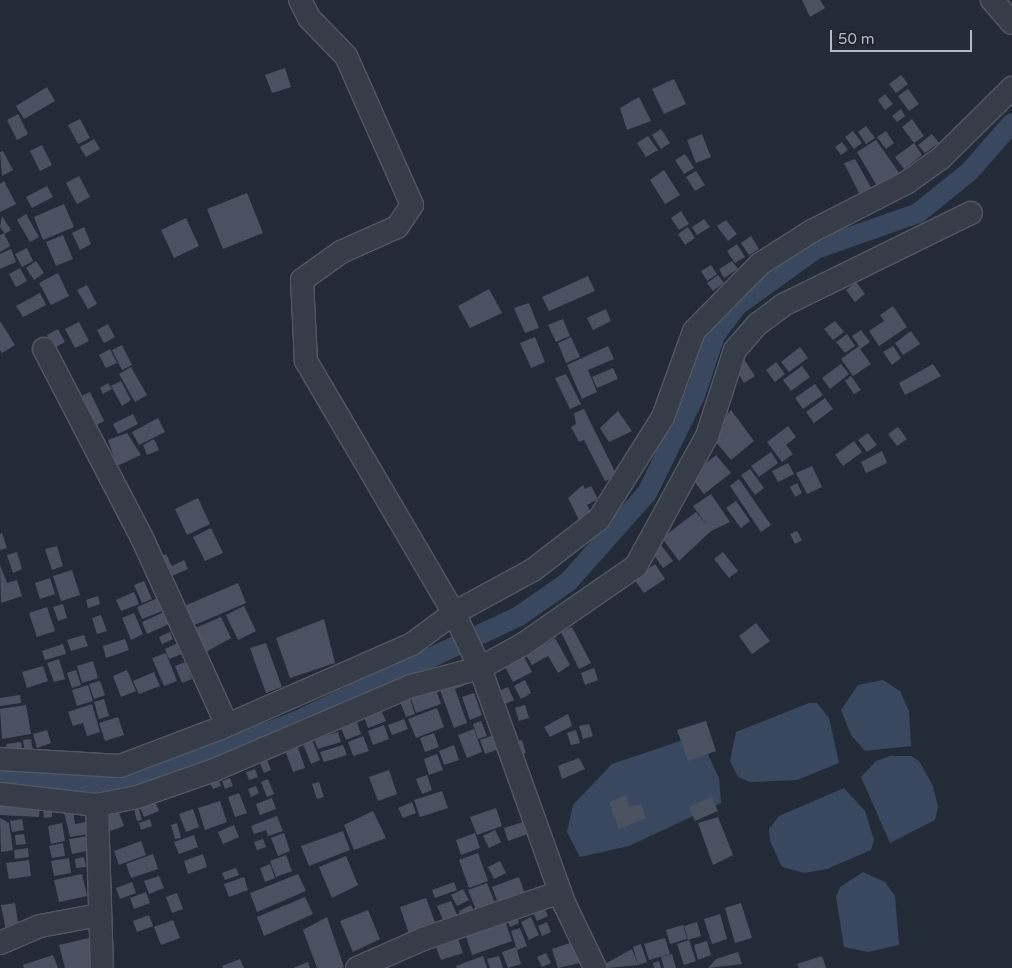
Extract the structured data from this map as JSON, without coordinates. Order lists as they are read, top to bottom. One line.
{"scale_bar":"50 m"}
